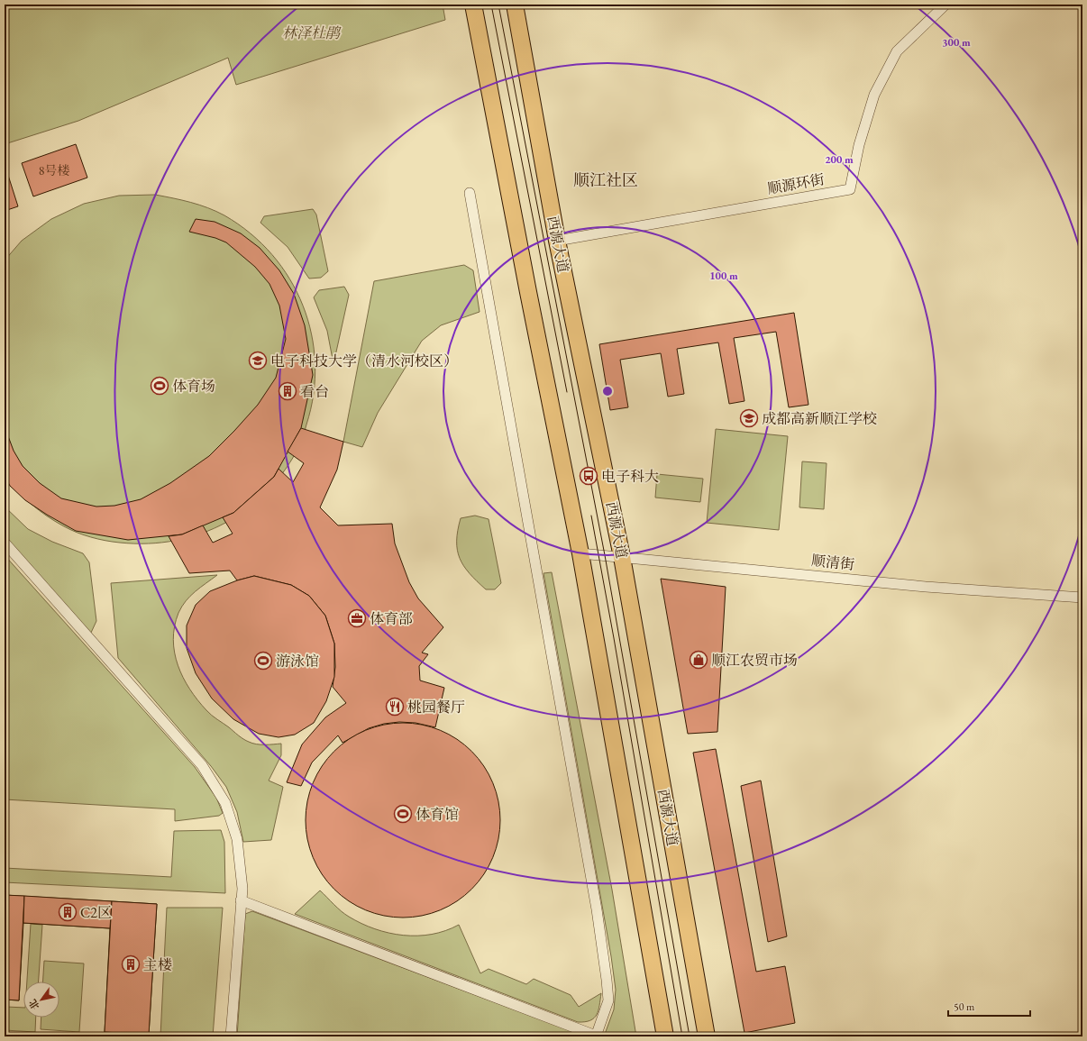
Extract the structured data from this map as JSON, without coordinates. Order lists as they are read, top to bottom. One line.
{"streets":{"main road":["西源大道"],"street":["顺源环街","顺清街"]},"crossings":[["顺源环街","西源大道"],["西源大道","顺清街"]],"districts":["顺江社区"],"parks":["林泽杜鹃"],"places":{"school or university":["电子科技大学（清水河校区）","成都高新顺江学校"],"sports":["体育场","游泳馆","体育馆"],"building":["看台","C2区","主楼"],"bus stop":["电子科大"],"office":["体育部"],"shop":["顺江农贸市场"],"restaurant":["桃园餐厅"]},"house_numbers":["8号楼"],"scale_bar":"50 m","north":"bottom left","rings":["300 m","200 m","100 m"]}
